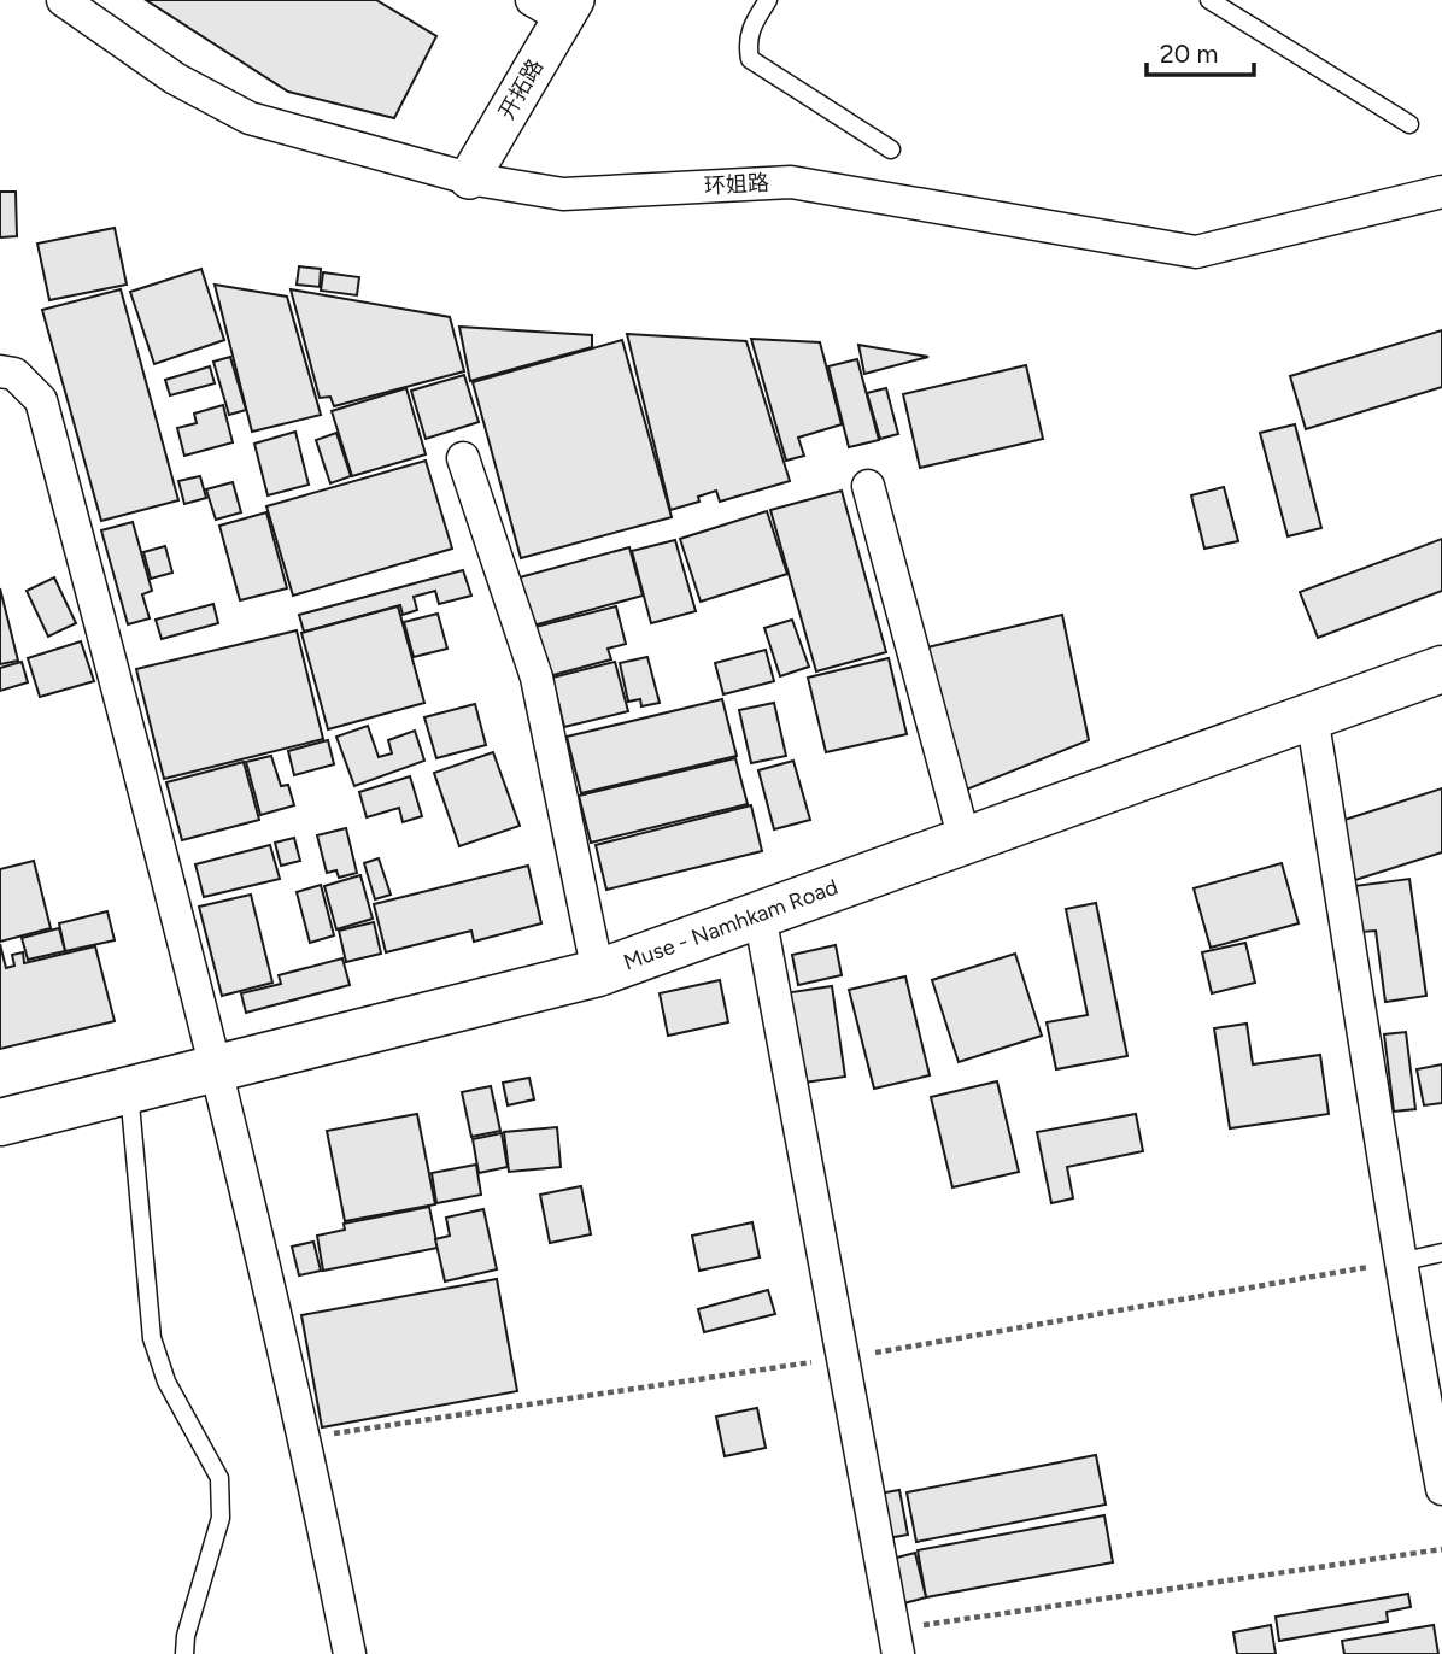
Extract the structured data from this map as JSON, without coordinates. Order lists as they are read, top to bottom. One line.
{"streets":{"highway":["Muse - Namhkam Road"],"street":["开拓路","环姐路"]},"crossings":[["开拓路","环姐路"]],"scale_bar":"20 m"}
